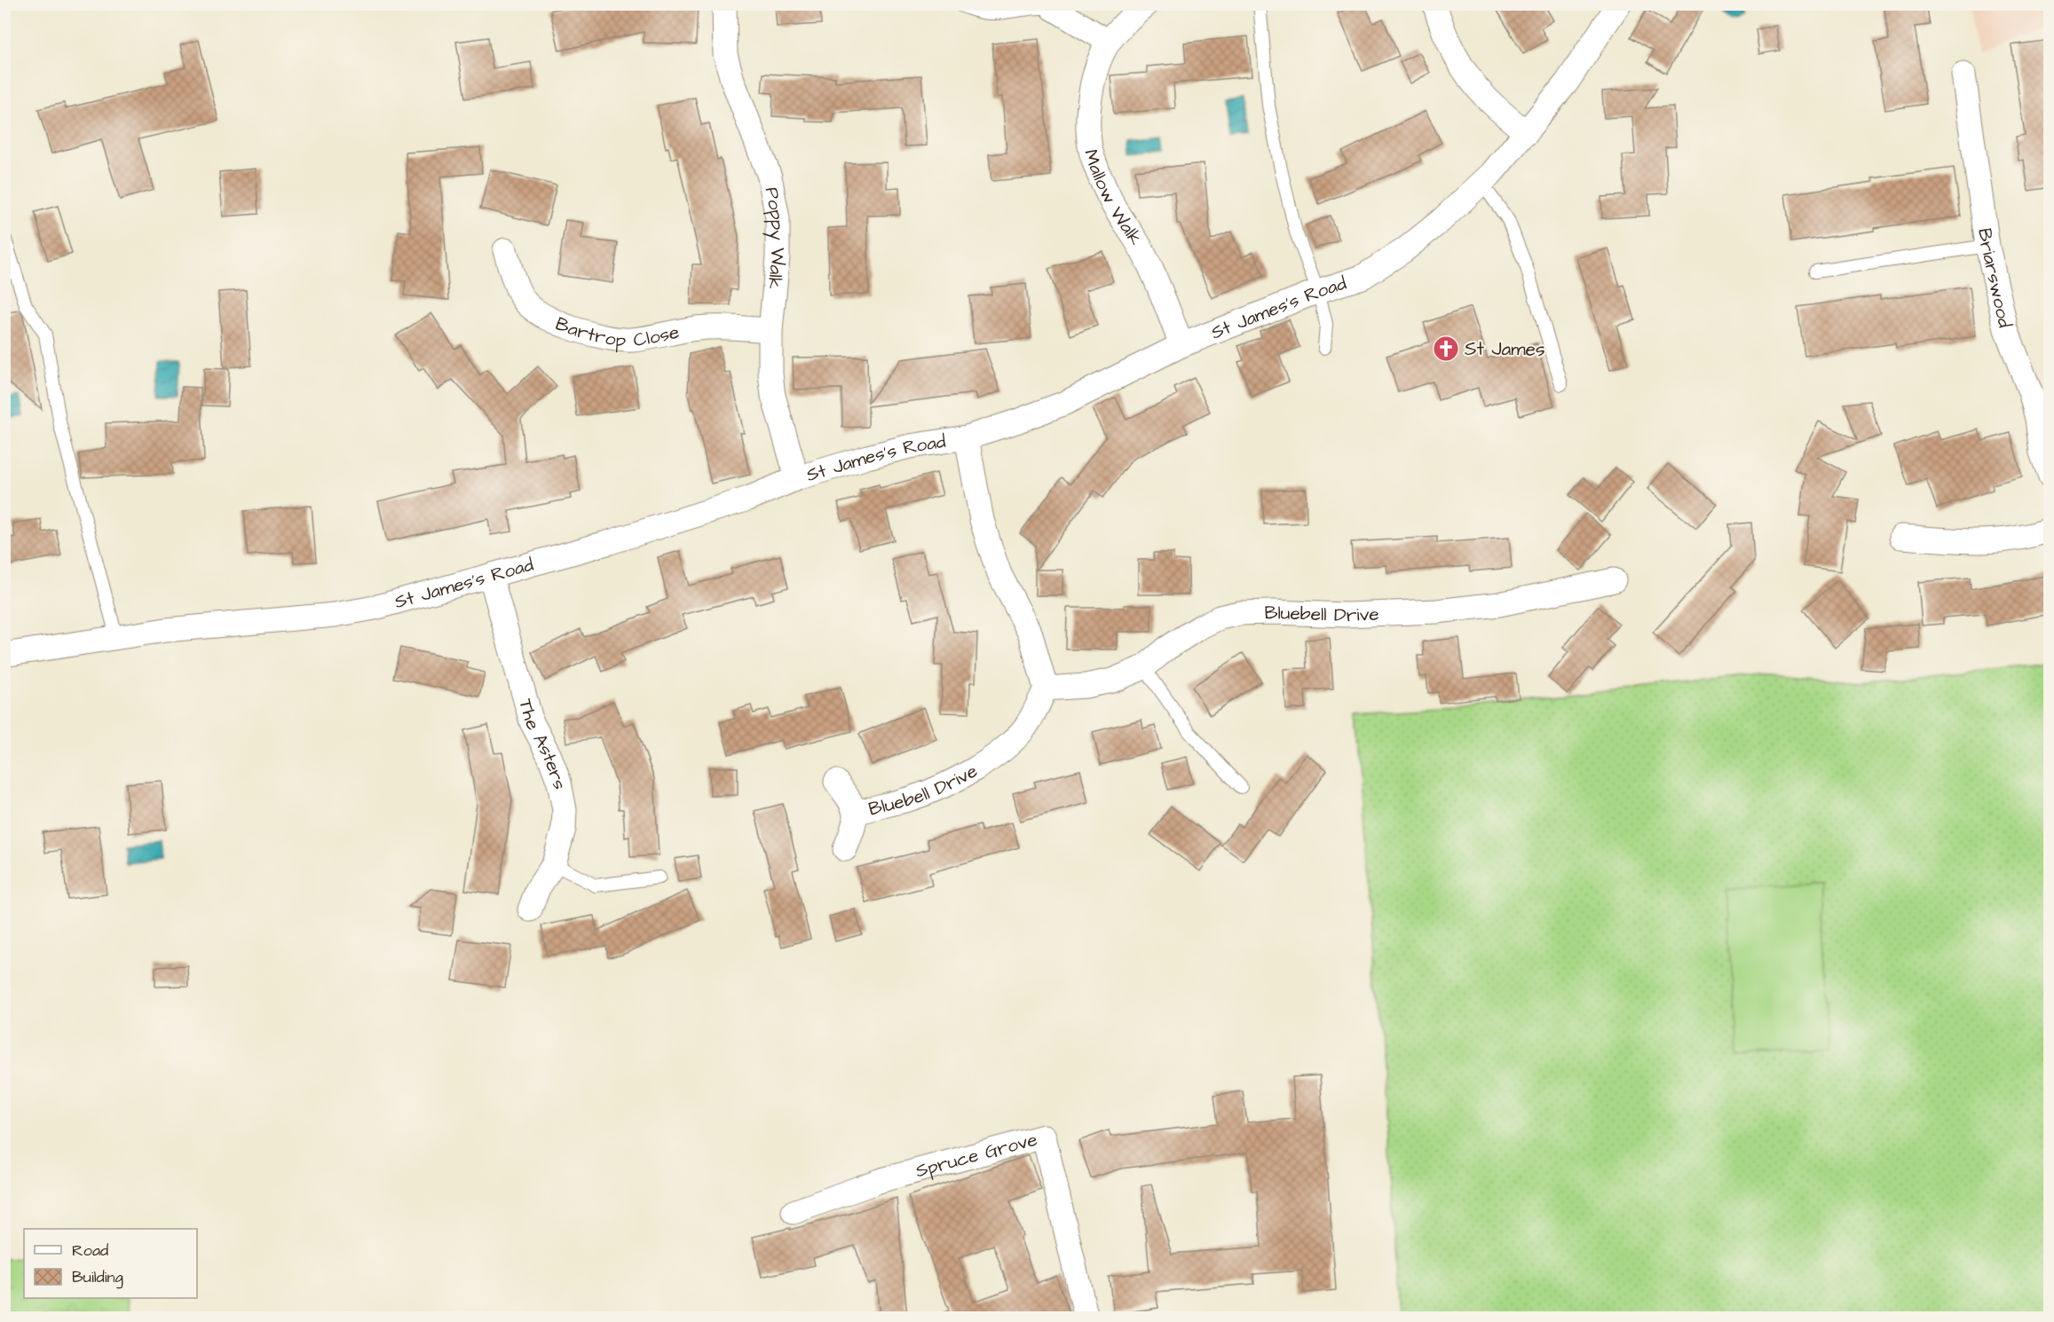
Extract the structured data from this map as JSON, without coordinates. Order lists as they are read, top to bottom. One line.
{"streets":{"street":["Mallow Walk","Poppy Walk","Briarswood","St James's Road","Bartrop Close","Bluebell Drive","The Asters","Spruce Grove"]},"crossings":[["Mallow Walk","St James's Road"],["Poppy Walk","St James's Road"],["Poppy Walk","Bartrop Close"],["St James's Road","The Asters"]],"places":{"church":["St James"]},"legend":["Road","Building"]}
